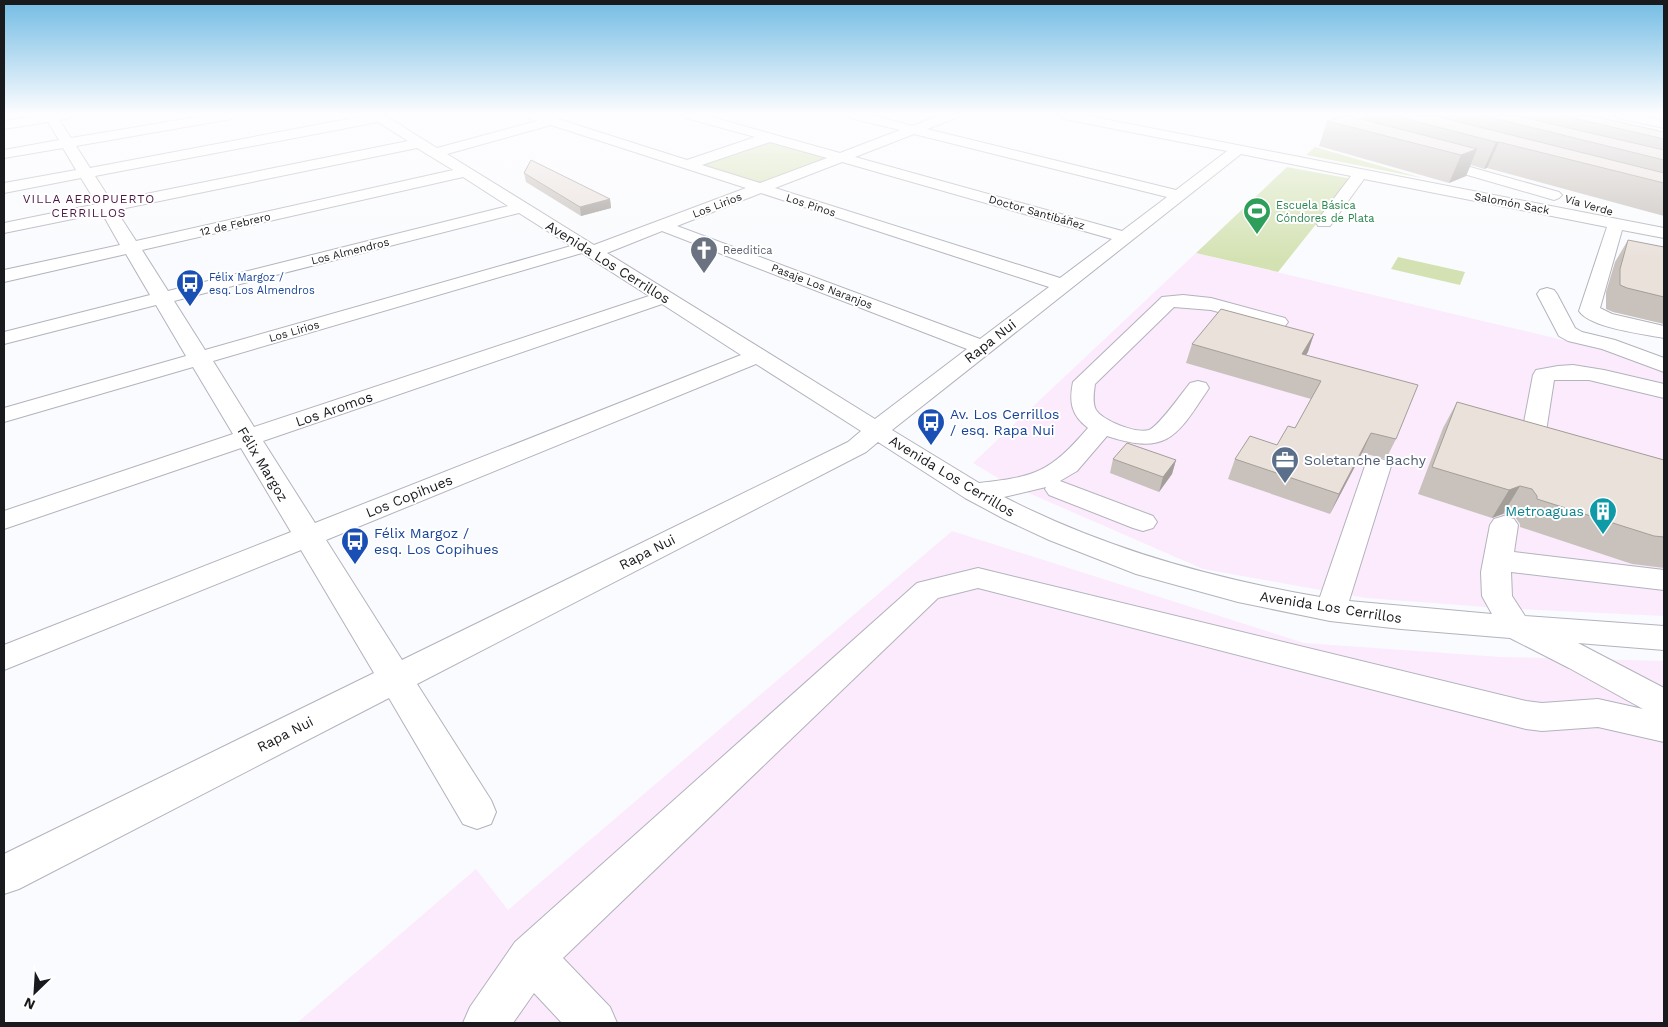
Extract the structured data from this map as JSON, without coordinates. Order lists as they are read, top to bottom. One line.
{"streets":{"street":["Salomón Sack","Los Lirios","Los Pinos","Vía Verde","Doctor Santibáñez","12 de Febrero","Los Almendros","Avenida Los Cerrillos","Pasaje Los Naranjos","Rapa Nui","Los Aromos","Félix Margoz","Los Copihues"]},"crossings":[["Los Lirios","Los Pinos"],["Los Lirios","Avenida Los Cerrillos"],["Los Lirios","Pasaje Los Naranjos"],["Los Lirios","Félix Margoz"],["Los Pinos","Rapa Nui"],["Doctor Santibáñez","Rapa Nui"],["12 de Febrero","Avenida Los Cerrillos"],["12 de Febrero","Félix Margoz"],["Los Almendros","Avenida Los Cerrillos"],["Los Almendros","Félix Margoz"],["Avenida Los Cerrillos","Rapa Nui"],["Avenida Los Cerrillos","Los Aromos"],["Avenida Los Cerrillos","Los Copihues"],["Pasaje Los Naranjos","Rapa Nui"],["Rapa Nui","Félix Margoz"],["Los Aromos","Félix Margoz"],["Félix Margoz","Los Copihues"]],"districts":["VILLA AEROPUERTO CERRILLOS"],"places":{"sports":["Escuela Básica Cóndores de Plata"],"church":["Reeditica"],"bus stop":["Félix Margoz / esq. Los Almendros","Av. Los Cerrillos / esq. Rapa Nui","Félix Margoz / esq. Los Copihues"],"office":["Soletanche Bachy"],"building":["Metroaguas"]},"north":"bottom left"}
